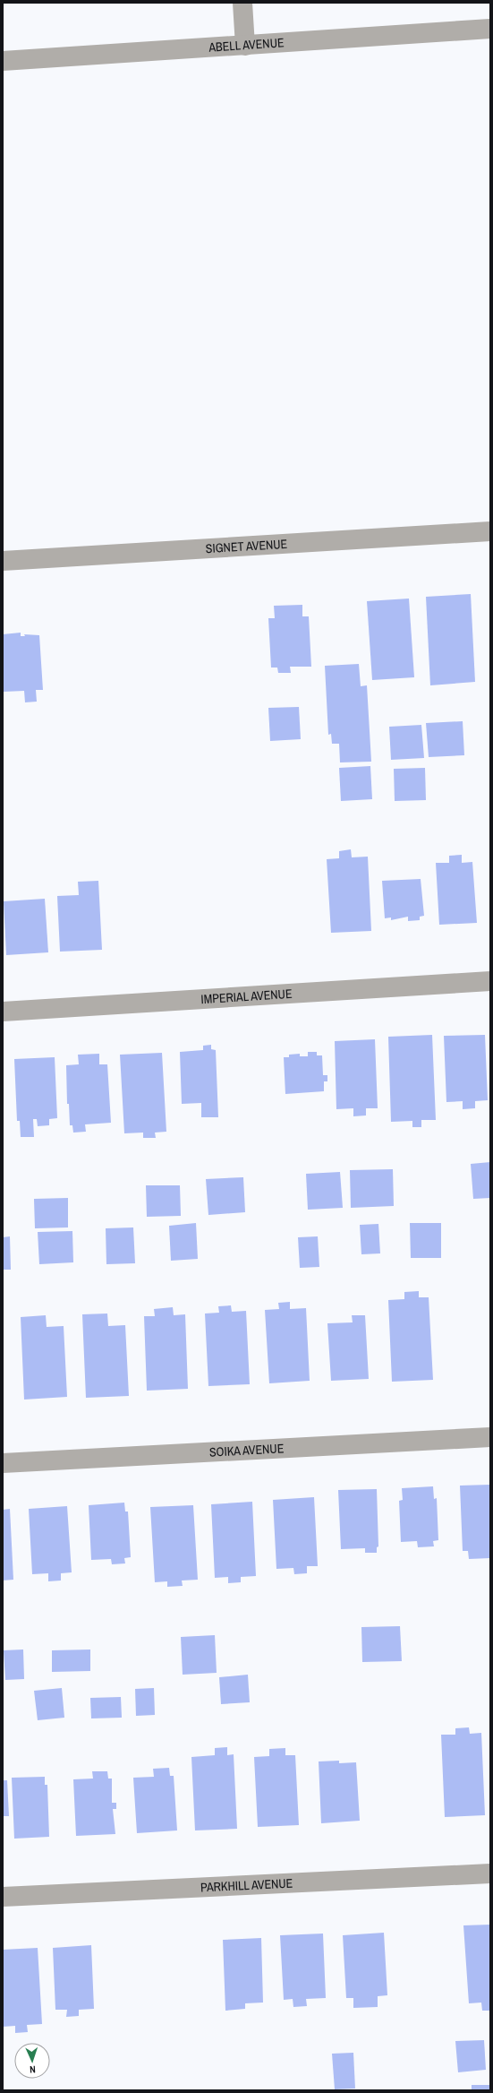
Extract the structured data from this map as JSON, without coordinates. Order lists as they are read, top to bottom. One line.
{"streets":{"street":["ABELL AVENUE","SIGNET AVENUE","IMPERIAL AVENUE","SOIKA AVENUE","PARKHILL AVENUE"]},"north":"bottom"}
